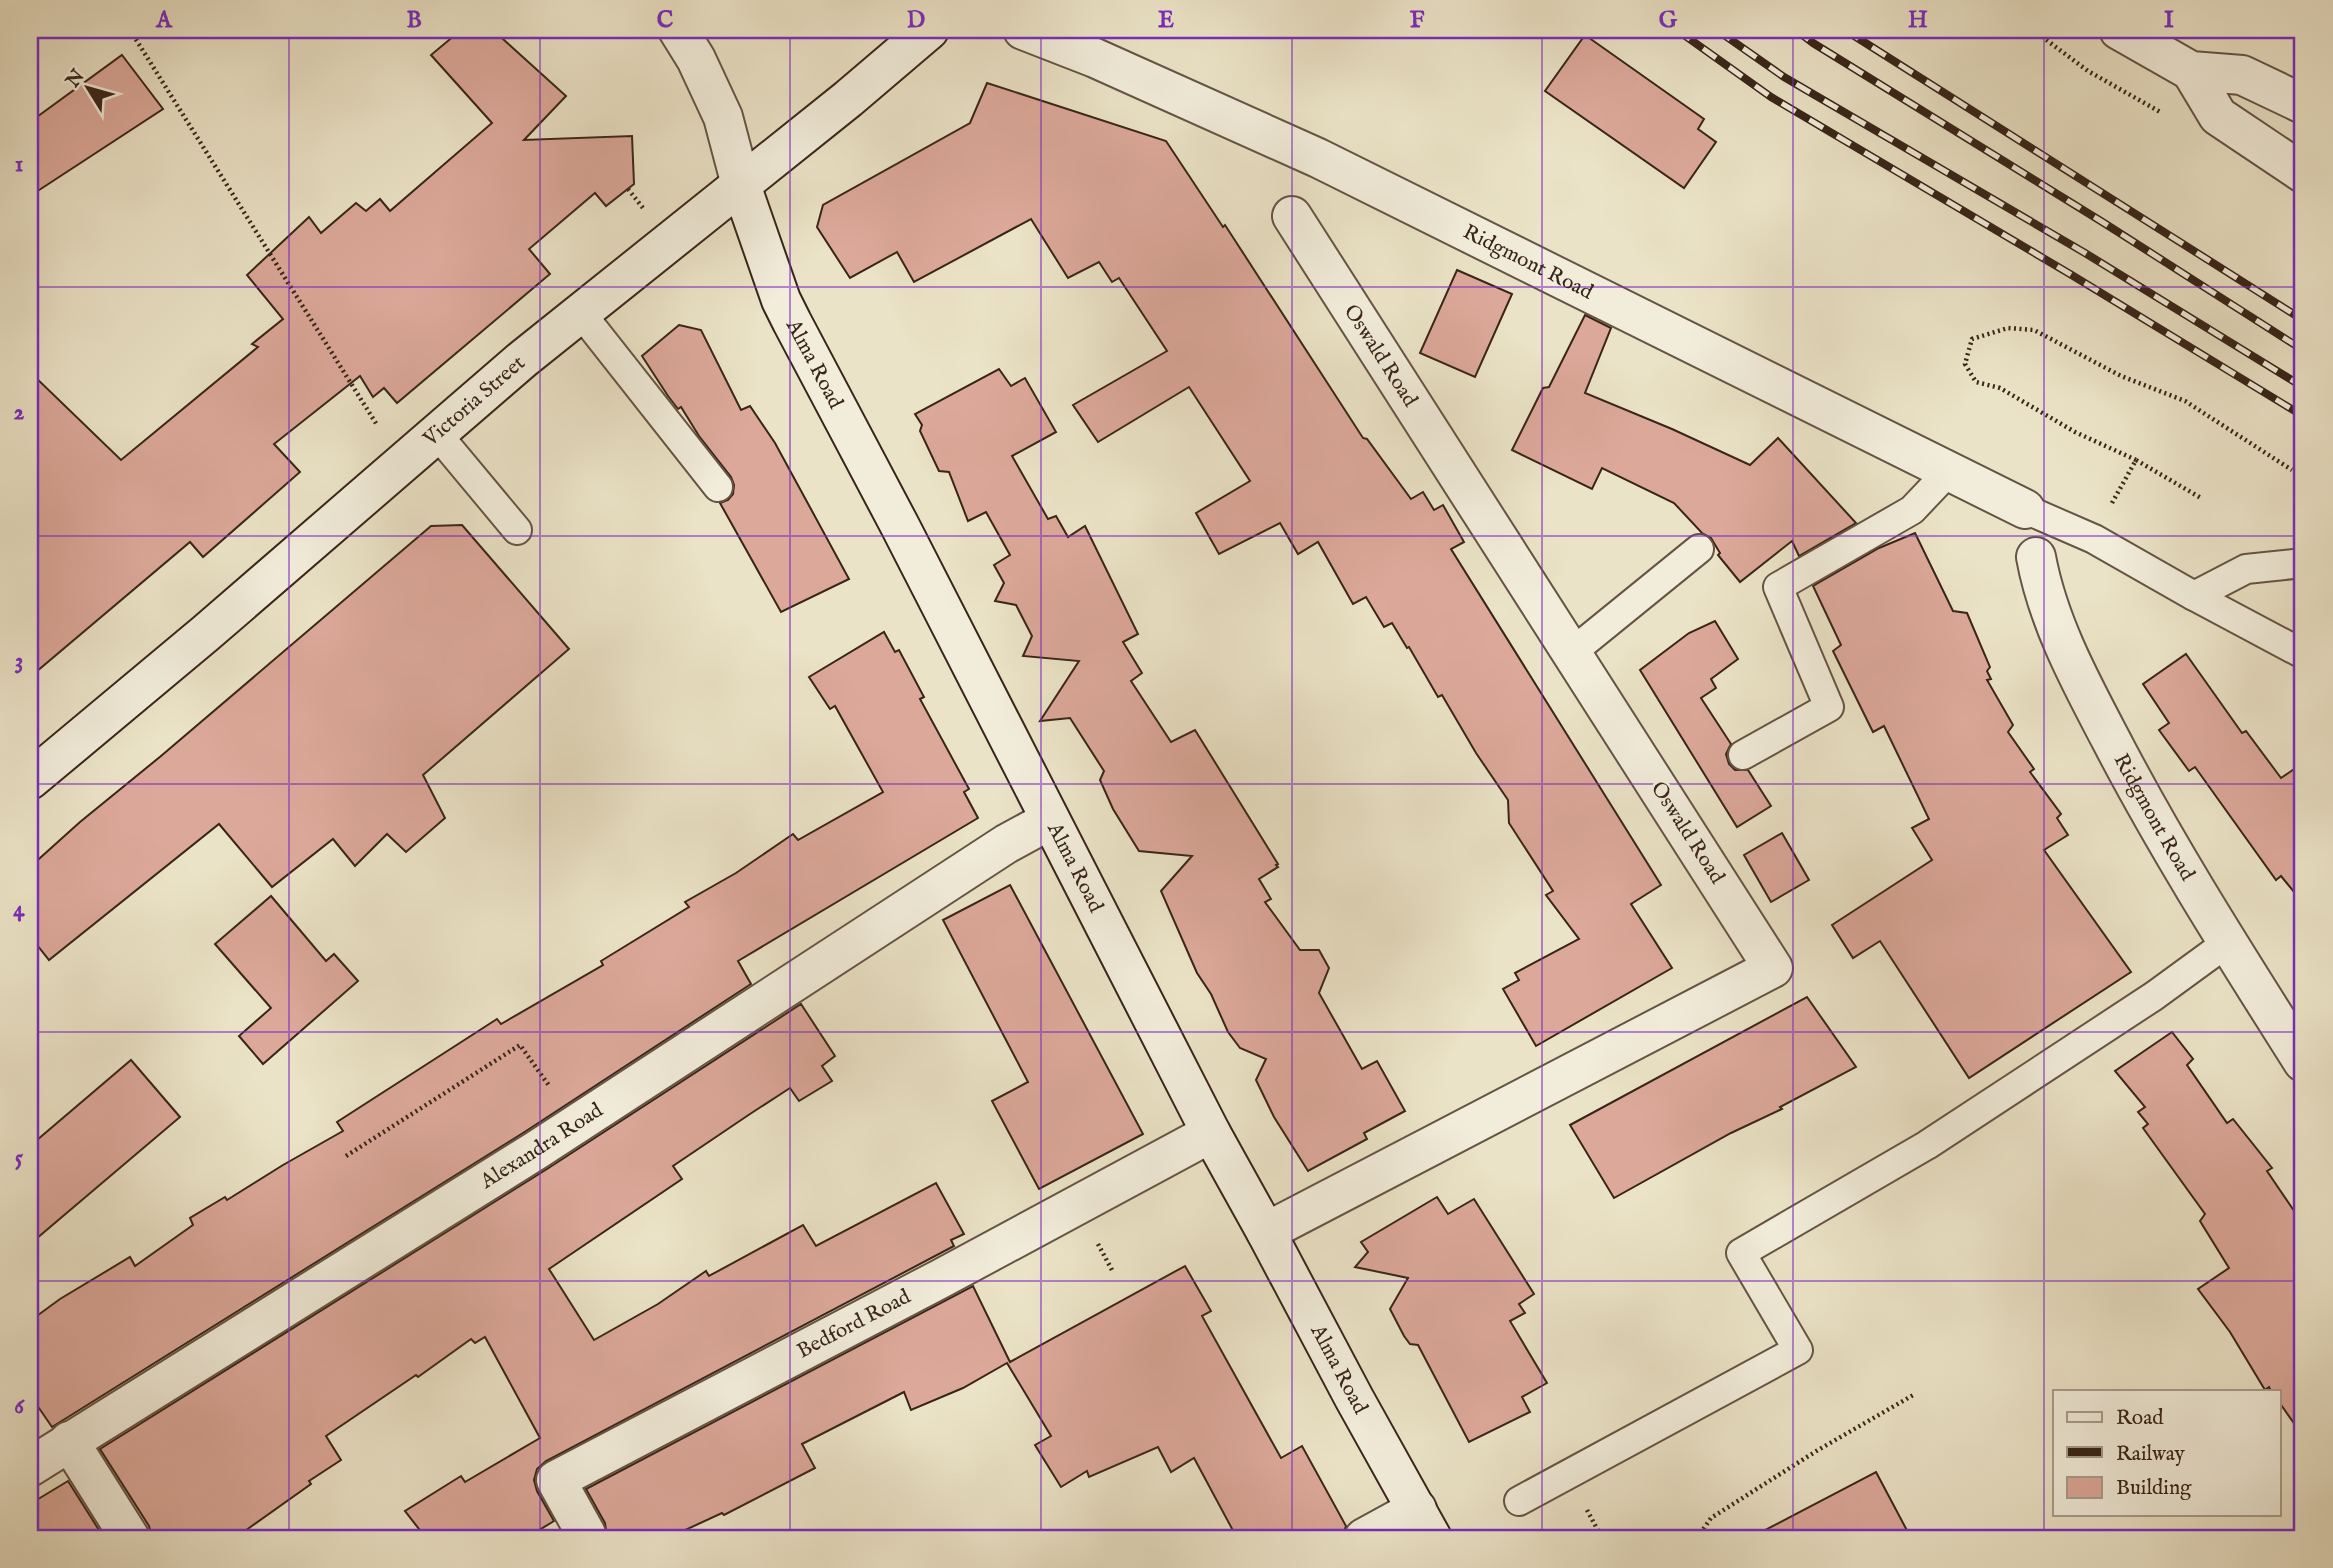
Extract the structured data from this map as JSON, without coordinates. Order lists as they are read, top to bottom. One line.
{"streets":{"street":["Ridgmont Road","Oswald Road","Alma Road","Victoria Street","Alexandra Road","Bedford Road"]},"crossings":[["Oswald Road","Alma Road"],["Alma Road","Victoria Street"],["Alma Road","Alexandra Road"],["Alma Road","Bedford Road"]],"legend":["Road","Railway","Building"],"north":"top left","grid":{"columns":["A","B","C","D","E","F","G","H","I"],"rows":["1","2","3","4","5","6"]}}
